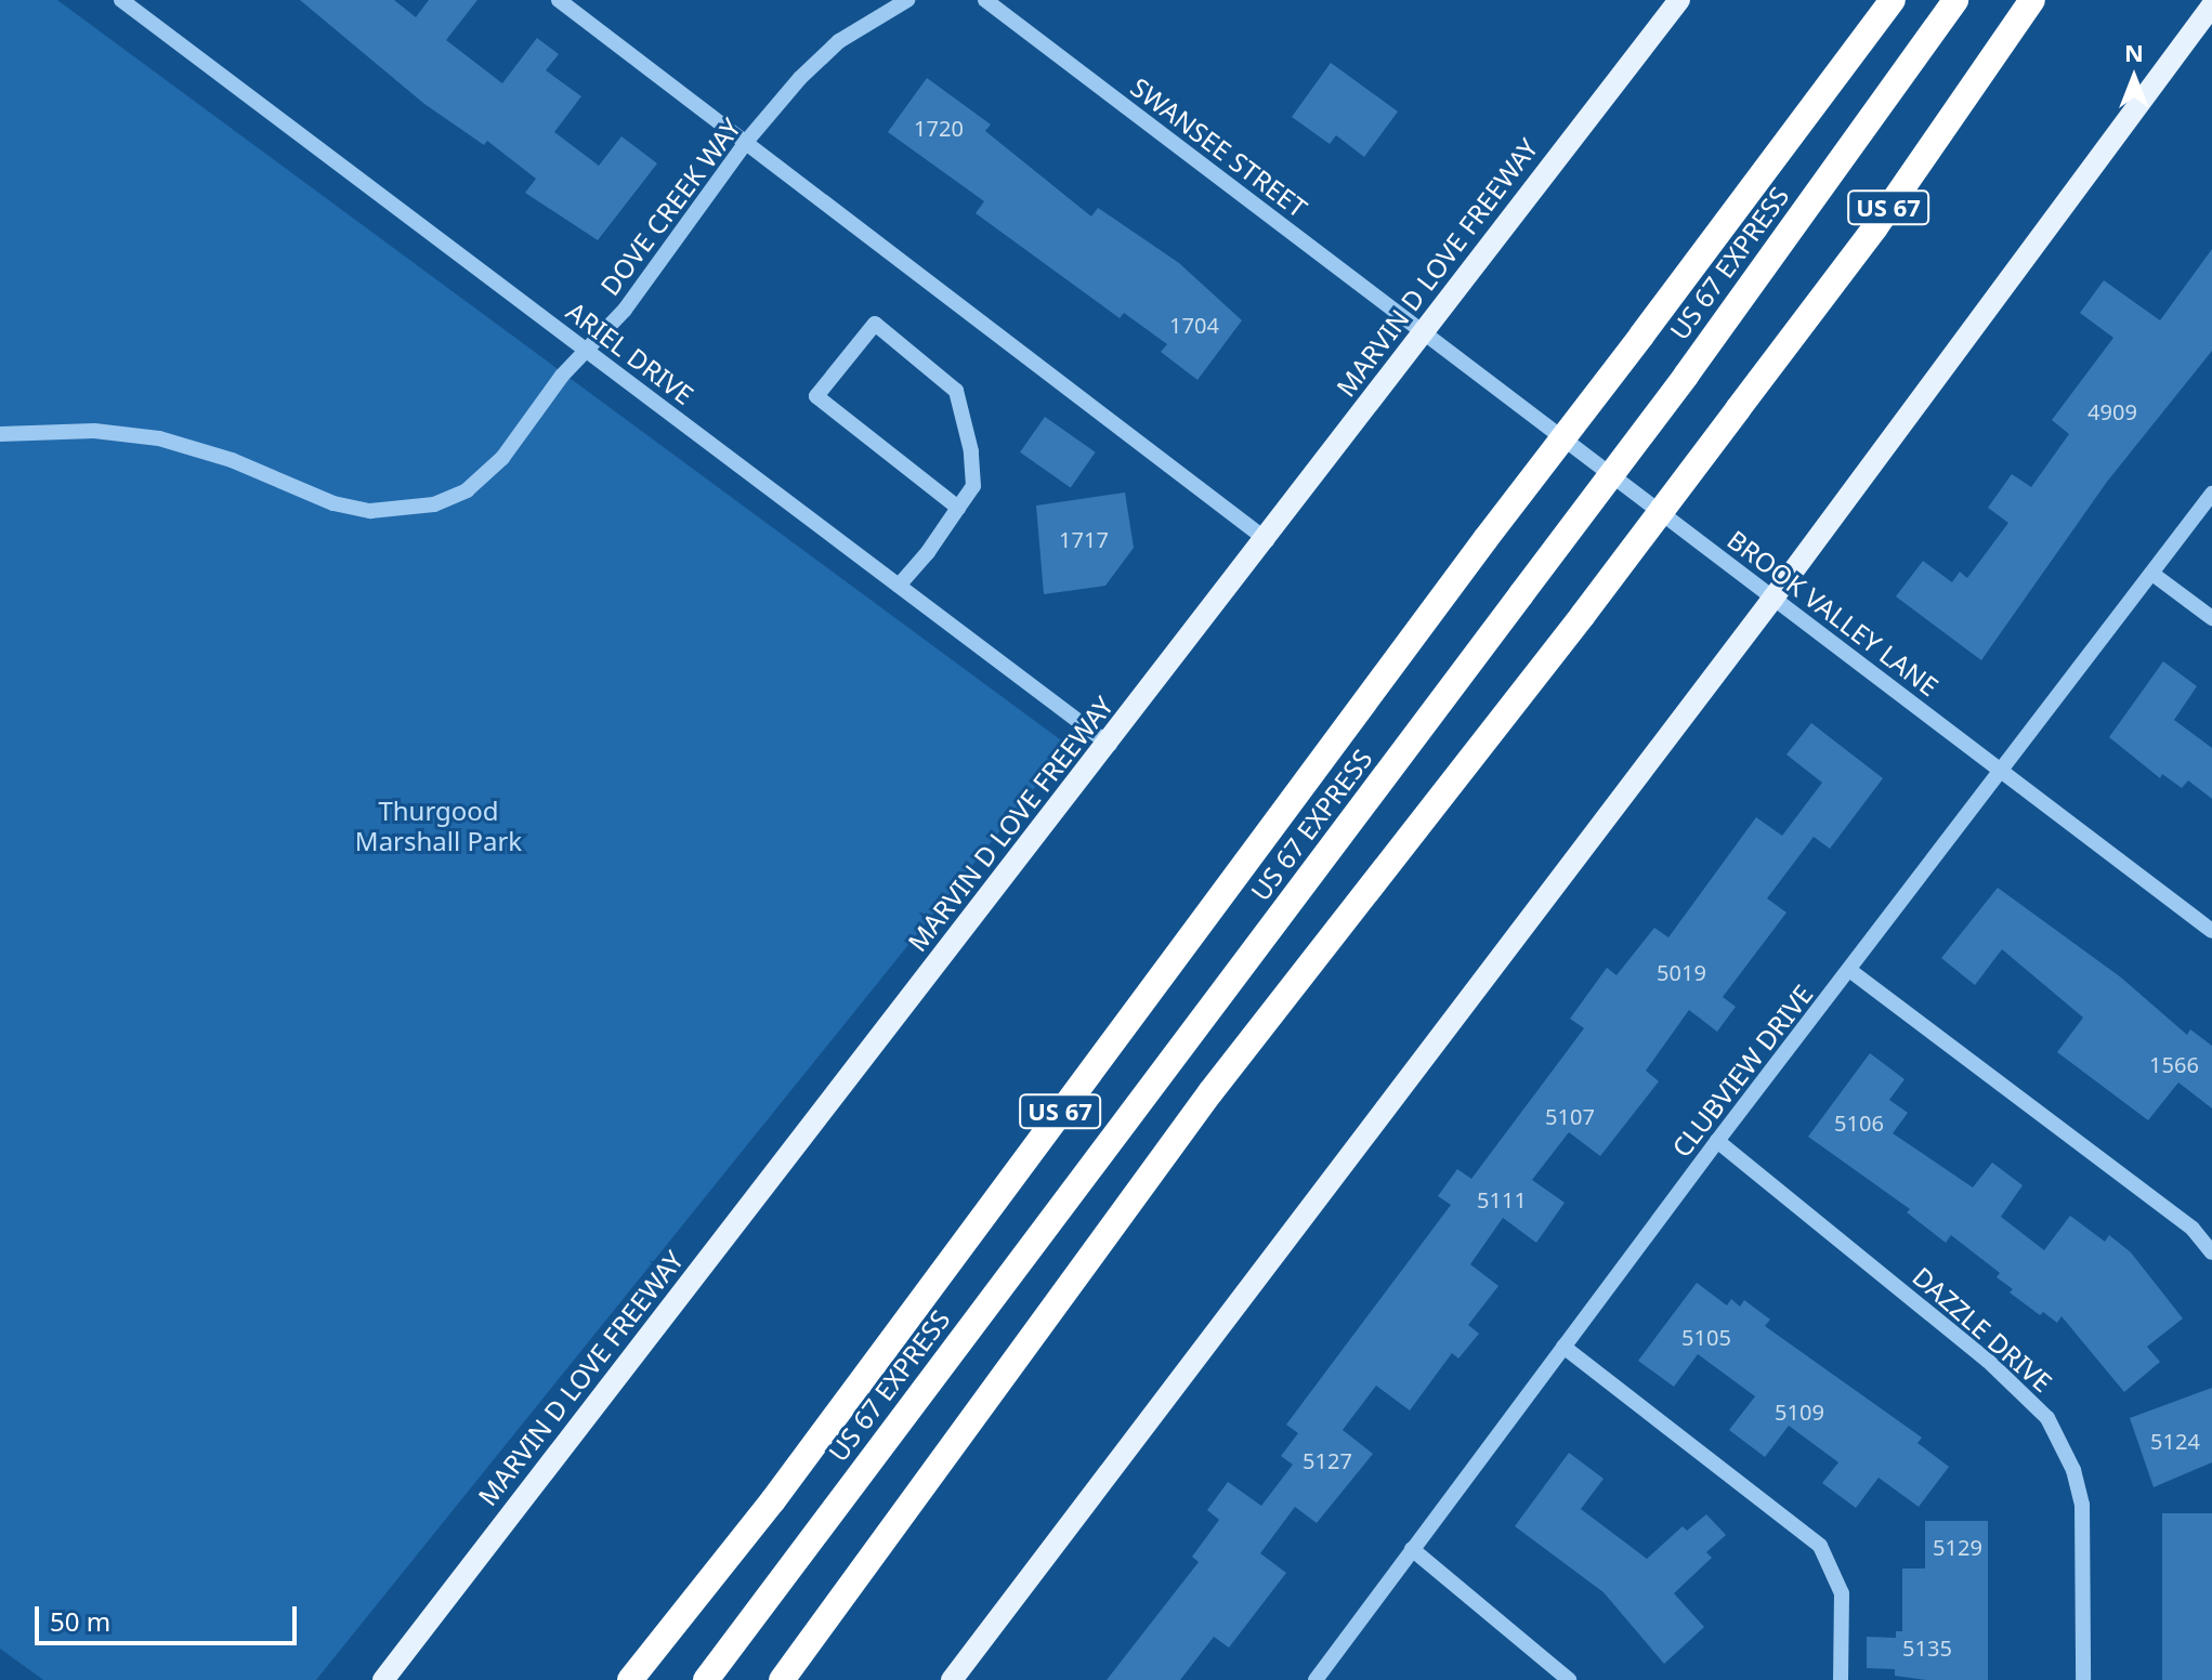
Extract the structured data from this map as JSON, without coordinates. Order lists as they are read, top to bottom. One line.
{"streets":{"highway":["US 67","US 67 EXPRESS"],"main road":["MARVIN D LOVE FREEWAY"],"street":["SWANSEE STREET","DOVE CREEK WAY","ARIEL DRIVE","BROOK VALLEY LANE","CLUBVIEW DRIVE","DAZZLE DRIVE"]},"crossings":[["SWANSEE STREET","MARVIN D LOVE FREEWAY"],["SWANSEE STREET","BROOK VALLEY LANE"],["DOVE CREEK WAY","ARIEL DRIVE"],["MARVIN D LOVE FREEWAY","ARIEL DRIVE"],["MARVIN D LOVE FREEWAY","BROOK VALLEY LANE"],["BROOK VALLEY LANE","CLUBVIEW DRIVE"],["CLUBVIEW DRIVE","DAZZLE DRIVE"]],"parks":["Thurgood Marshall Park"],"house_numbers":["1720","1704","4909","1717","5019","1566","5107","5106","5111","5105","5109","5124","5127","5129","5135"],"scale_bar":"50 m","north":"top"}
